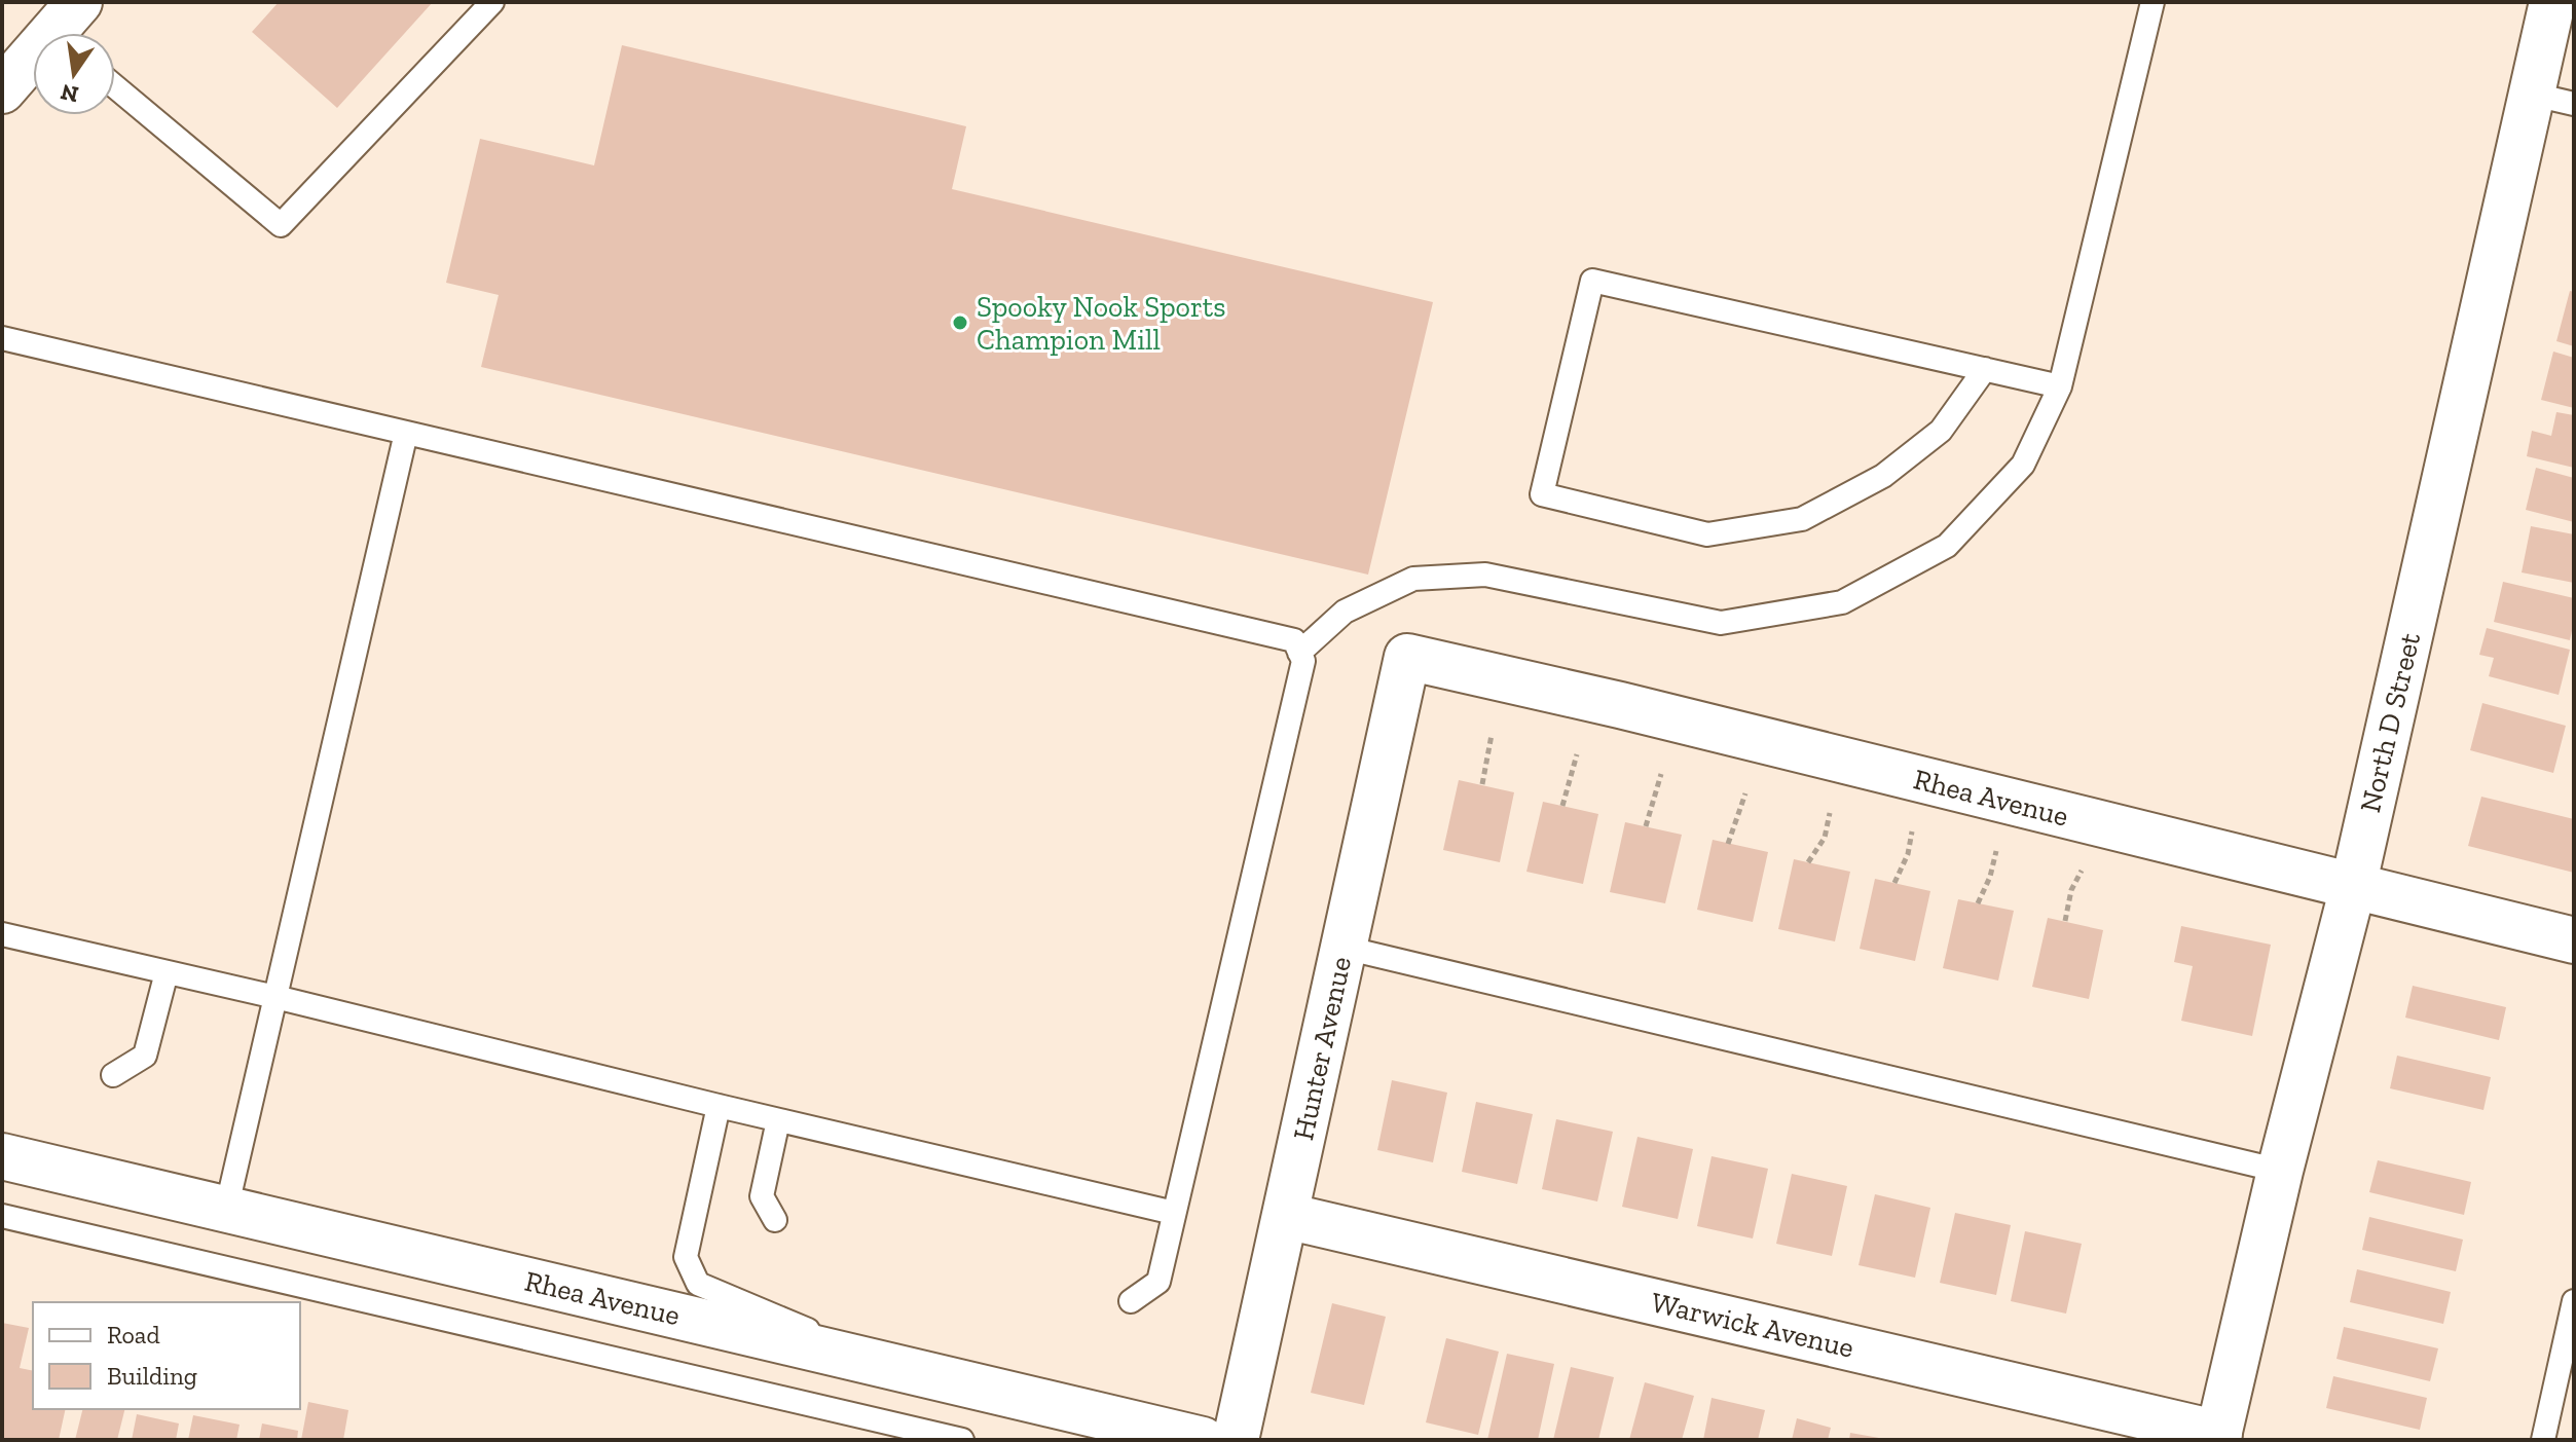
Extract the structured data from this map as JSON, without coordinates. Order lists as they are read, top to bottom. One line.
{"streets":{"street":["North D Street","Rhea Avenue","Hunter Avenue","Warwick Avenue"]},"crossings":[["North D Street","Rhea Avenue"],["North D Street","Warwick Avenue"],["Rhea Avenue","Hunter Avenue"],["Hunter Avenue","Warwick Avenue"]],"places":["Spooky Nook Sports Champion Mill"],"legend":["Road","Building"],"north":"bottom"}
